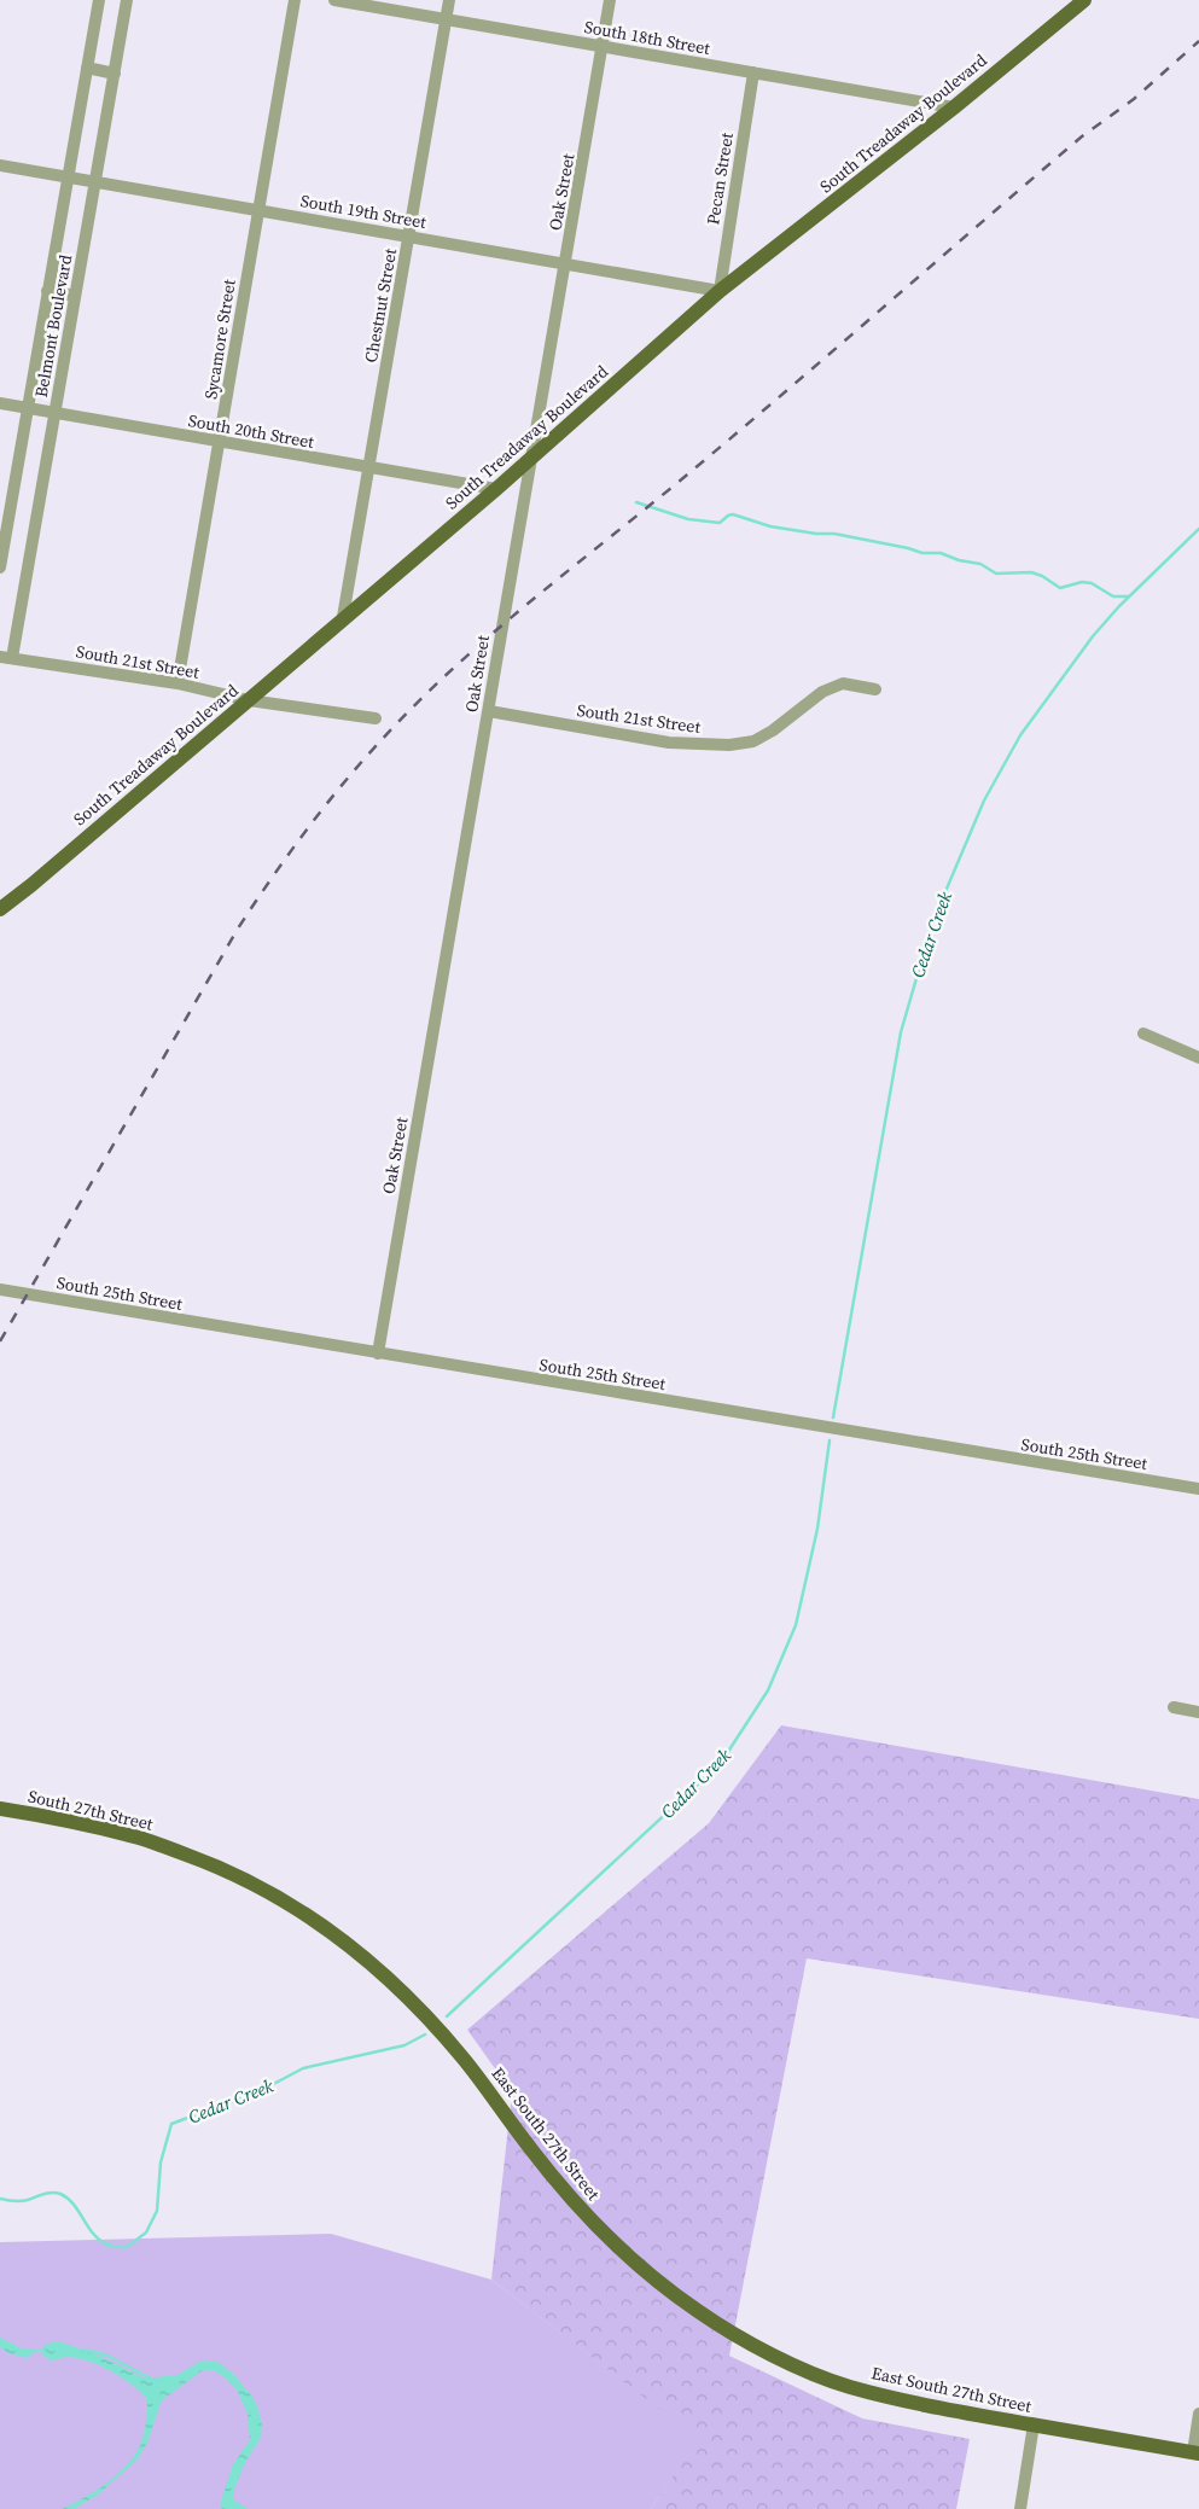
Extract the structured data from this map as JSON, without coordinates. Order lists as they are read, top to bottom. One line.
{"streets":{"main road":["South Treadaway Boulevard","South 27th Street","East South 27th Street"],"street":["South 18th Street","Pecan Street","Oak Street","South 19th Street","Chestnut Street","Belmont Boulevard","Sycamore Street","South 20th Street","South 21st Street","South 25th Street"]},"crossings":[["South 18th Street","South Treadaway Boulevard"],["South 18th Street","Pecan Street"],["South 18th Street","Oak Street"],["South 18th Street","Chestnut Street"],["South Treadaway Boulevard","Pecan Street"],["South Treadaway Boulevard","Oak Street"],["South Treadaway Boulevard","South 19th Street"],["South Treadaway Boulevard","Chestnut Street"],["South Treadaway Boulevard","South 20th Street"],["South Treadaway Boulevard","South 21st Street"],["Pecan Street","South 19th Street"],["Oak Street","South 19th Street"],["Oak Street","South 21st Street"],["Oak Street","South 25th Street"],["South 19th Street","Chestnut Street"],["South 19th Street","Belmont Boulevard"],["South 19th Street","Sycamore Street"],["Chestnut Street","South 20th Street"],["Belmont Boulevard","South 20th Street"],["Belmont Boulevard","South 21st Street"],["Sycamore Street","South 20th Street"],["Sycamore Street","South 21st Street"],["South 27th Street","East South 27th Street"]],"water":["Cedar Creek"]}
